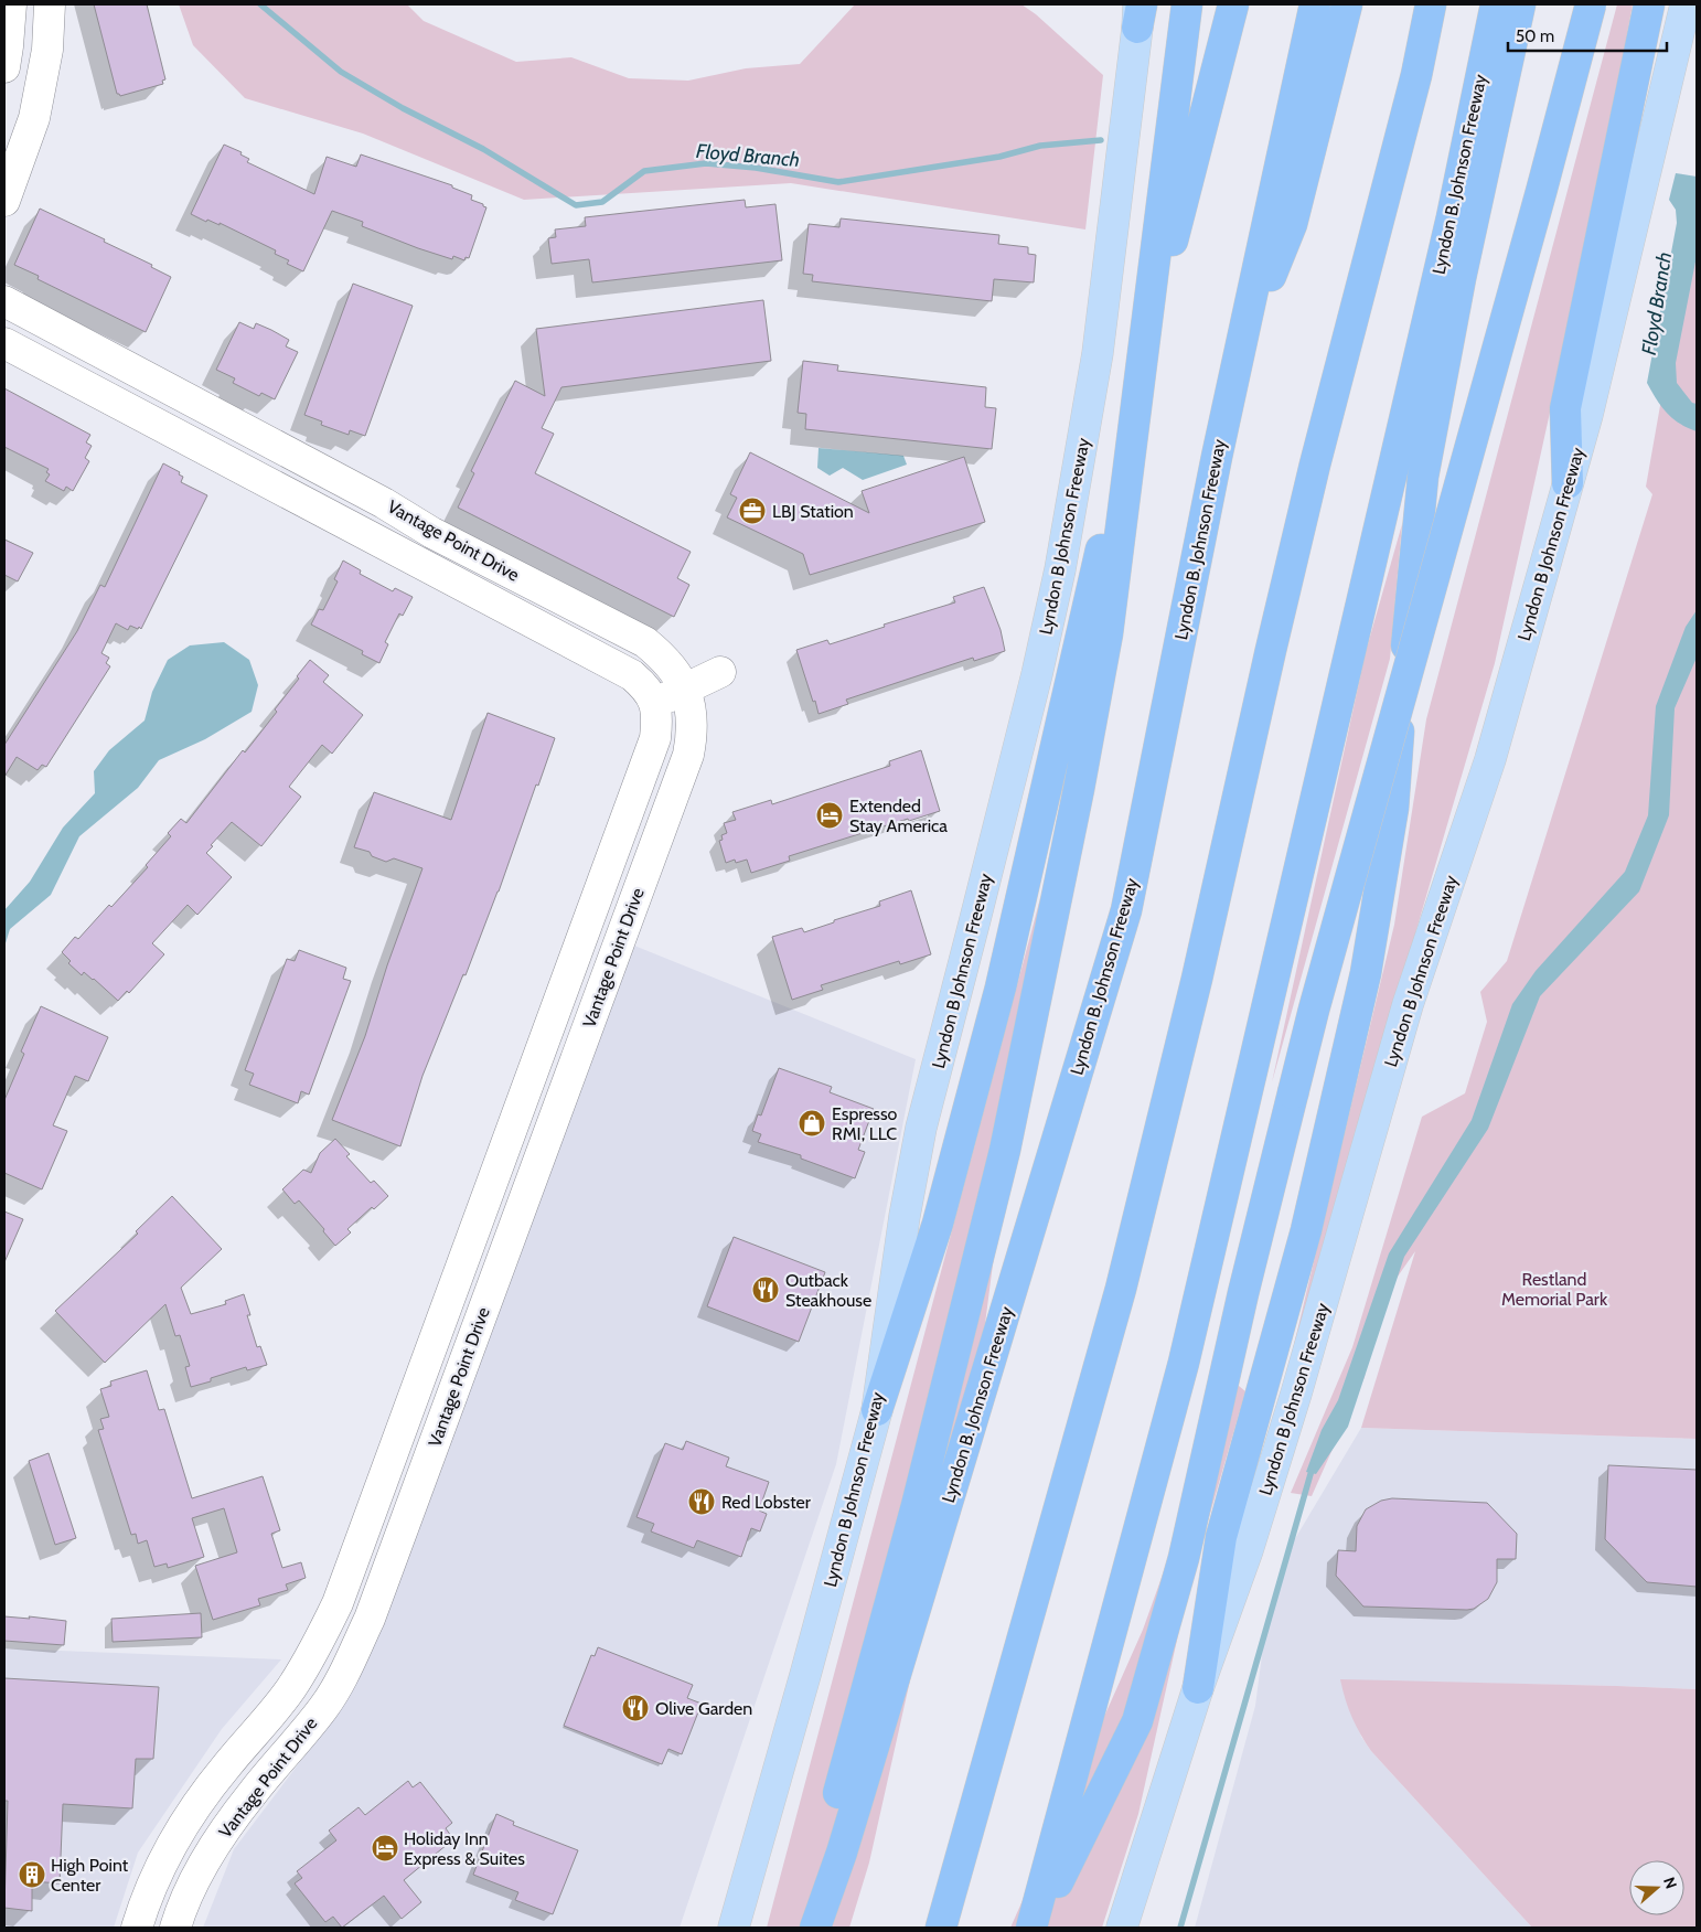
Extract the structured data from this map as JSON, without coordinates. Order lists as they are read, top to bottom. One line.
{"streets":{"highway":["Lyndon B. Johnson Freeway"],"main road":["Lyndon B Johnson Freeway"],"street":["Vantage Point Drive"]},"water":["Floyd Branch"],"parks":["Restland Memorial Park"],"places":{"office":["LBJ Station"],"hotel":["Extended Stay America","Holiday Inn Express & Suites"],"shop":["Espresso RMI, LLC"],"restaurant":["Outback Steakhouse","Red Lobster","Olive Garden"],"building":["High Point Center"]},"scale_bar":"50 m","north":"right"}
